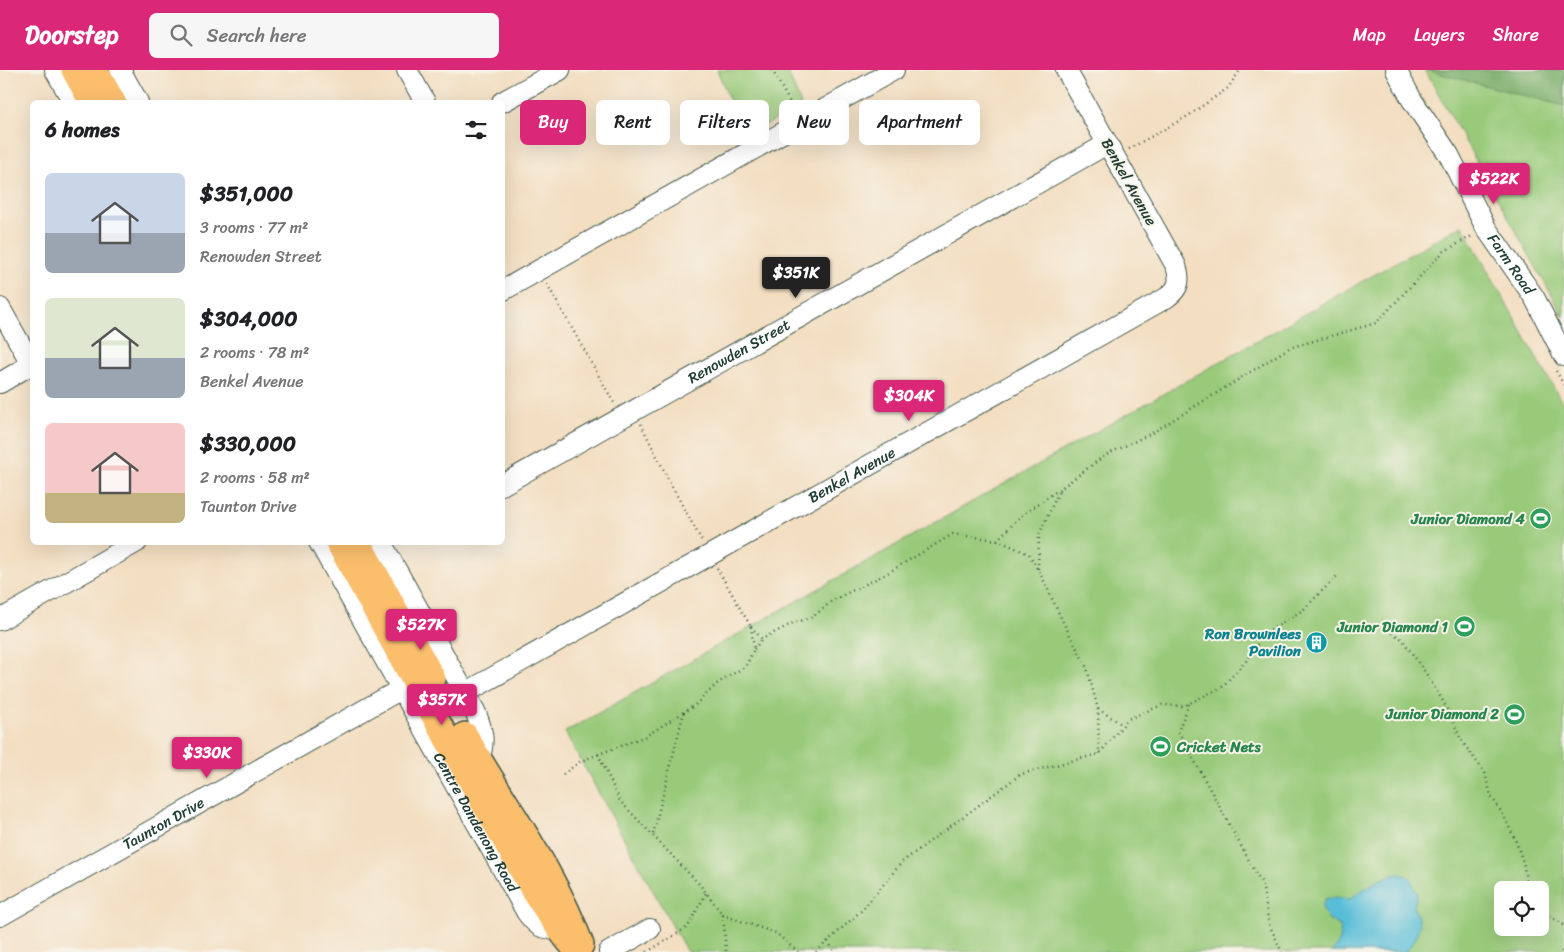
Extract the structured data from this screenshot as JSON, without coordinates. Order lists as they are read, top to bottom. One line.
{"streets":{"main road":["Centre Dandenong Road"],"street":["Benkel Avenue","Farm Road","Renowden Street","Taunton Drive"]},"crossings":[["Benkel Avenue","Renowden Street"],["Benkel Avenue","Centre Dandenong Road"],["Centre Dandenong Road","Taunton Drive"]],"places":{"sports":["Junior Diamond 4","Junior Diamond 1","Junior Diamond 2","Cricket Nets"],"building":["Ron Brownlees Pavilion"]},"page":{"header":"Doorstep","search":"Search here","nav":["Map","Layers","Share"],"chip":["Buy","Rent","Filters","New","Apartment"],"heading":"6 homes","list":[{"name":"$351,000","note":"3 rooms · 77 m² · Renowden Street"},{"name":"$304,000","note":"2 rooms · 78 m² · Benkel Avenue"},{"name":"$330,000","note":"2 rooms · 58 m² · Taunton Drive"}],"price":["$522K","$351K","$304K","$527K","$357K","$330K"]}}
